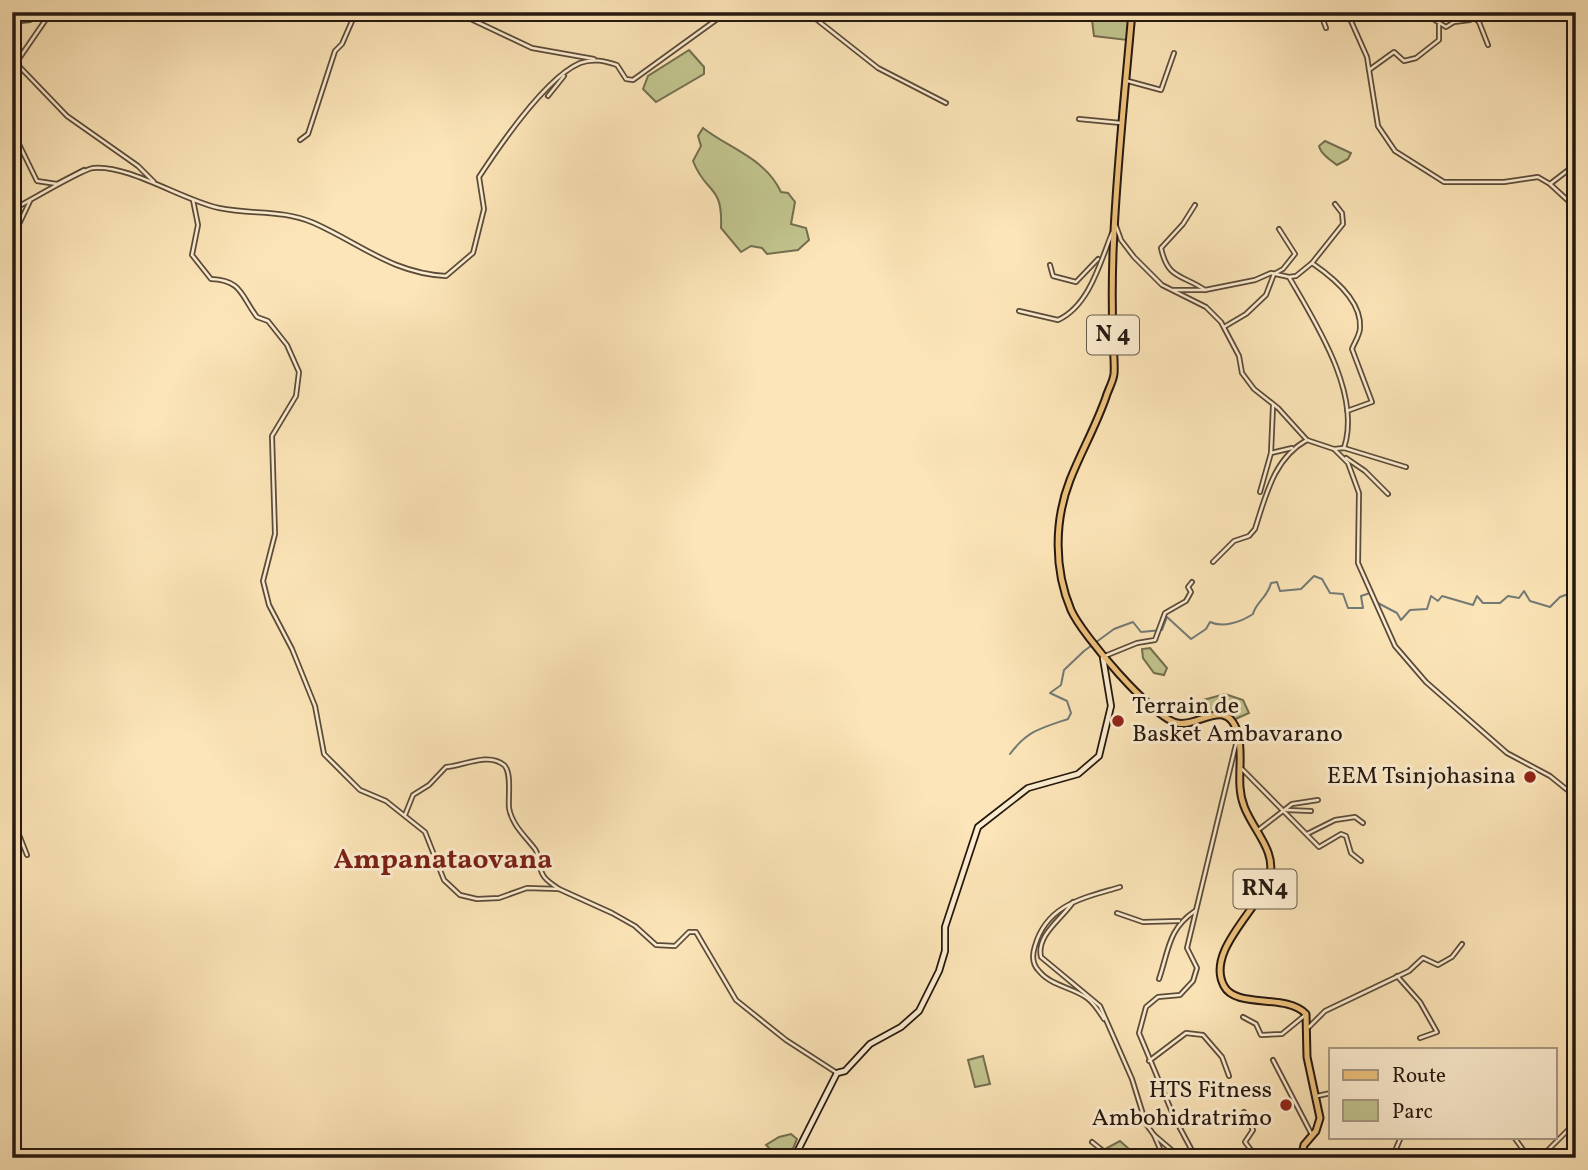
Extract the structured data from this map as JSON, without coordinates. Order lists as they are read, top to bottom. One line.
{"streets":{"main road":["N 4","RN4"]},"districts":["Ampanataovana"],"places":["Terrain de Basket Ambavarano","EEM Tsinjohasina","HTS Fitness Ambohidratrimo"],"legend":["Route","Parc"]}
